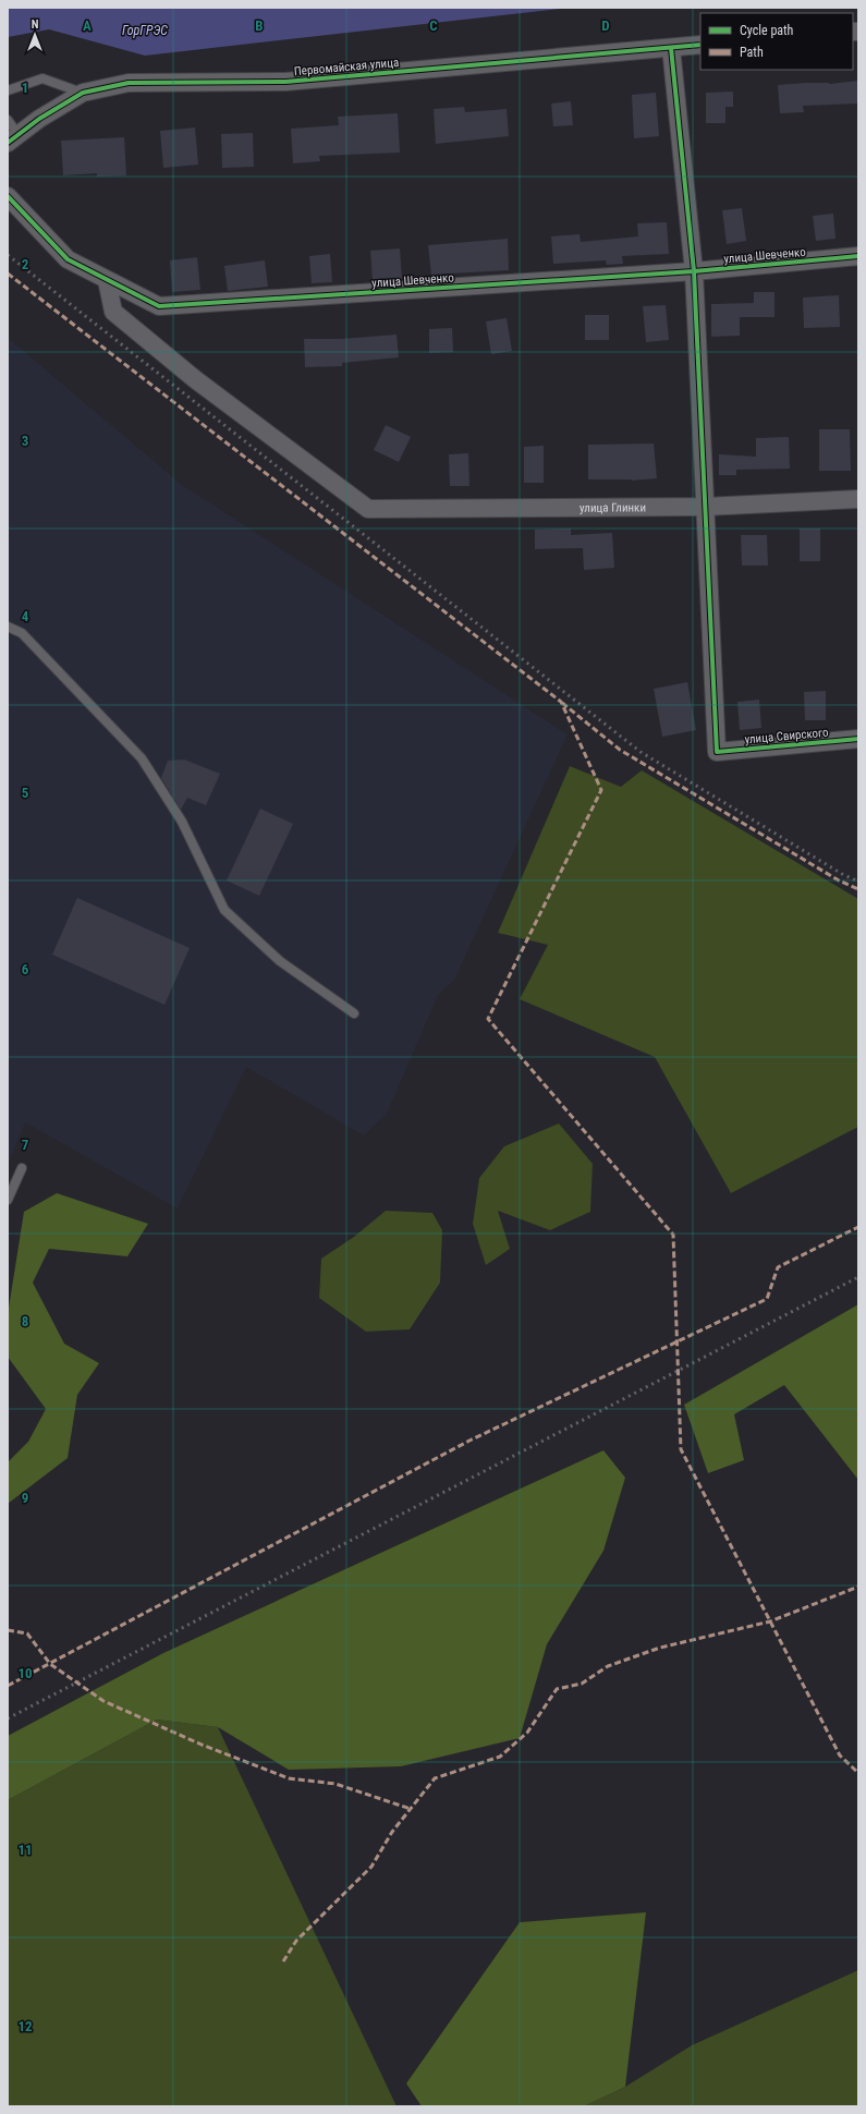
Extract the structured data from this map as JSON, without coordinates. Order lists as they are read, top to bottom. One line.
{"streets":{"street":["Первомайская улица","улица Шевченко","улица Глинки","улица Свирского"]},"crossings":[["улица Шевченко","улица Глинки"],["улица Глинки","улица Свирского"]],"water":["ГорГРЭС"],"legend":["Cycle path","Path"],"north":"top","grid":{"columns":["A","B","C","D"],"rows":["1","2","3","4","5","6","7","8","9","10","11","12"]}}
